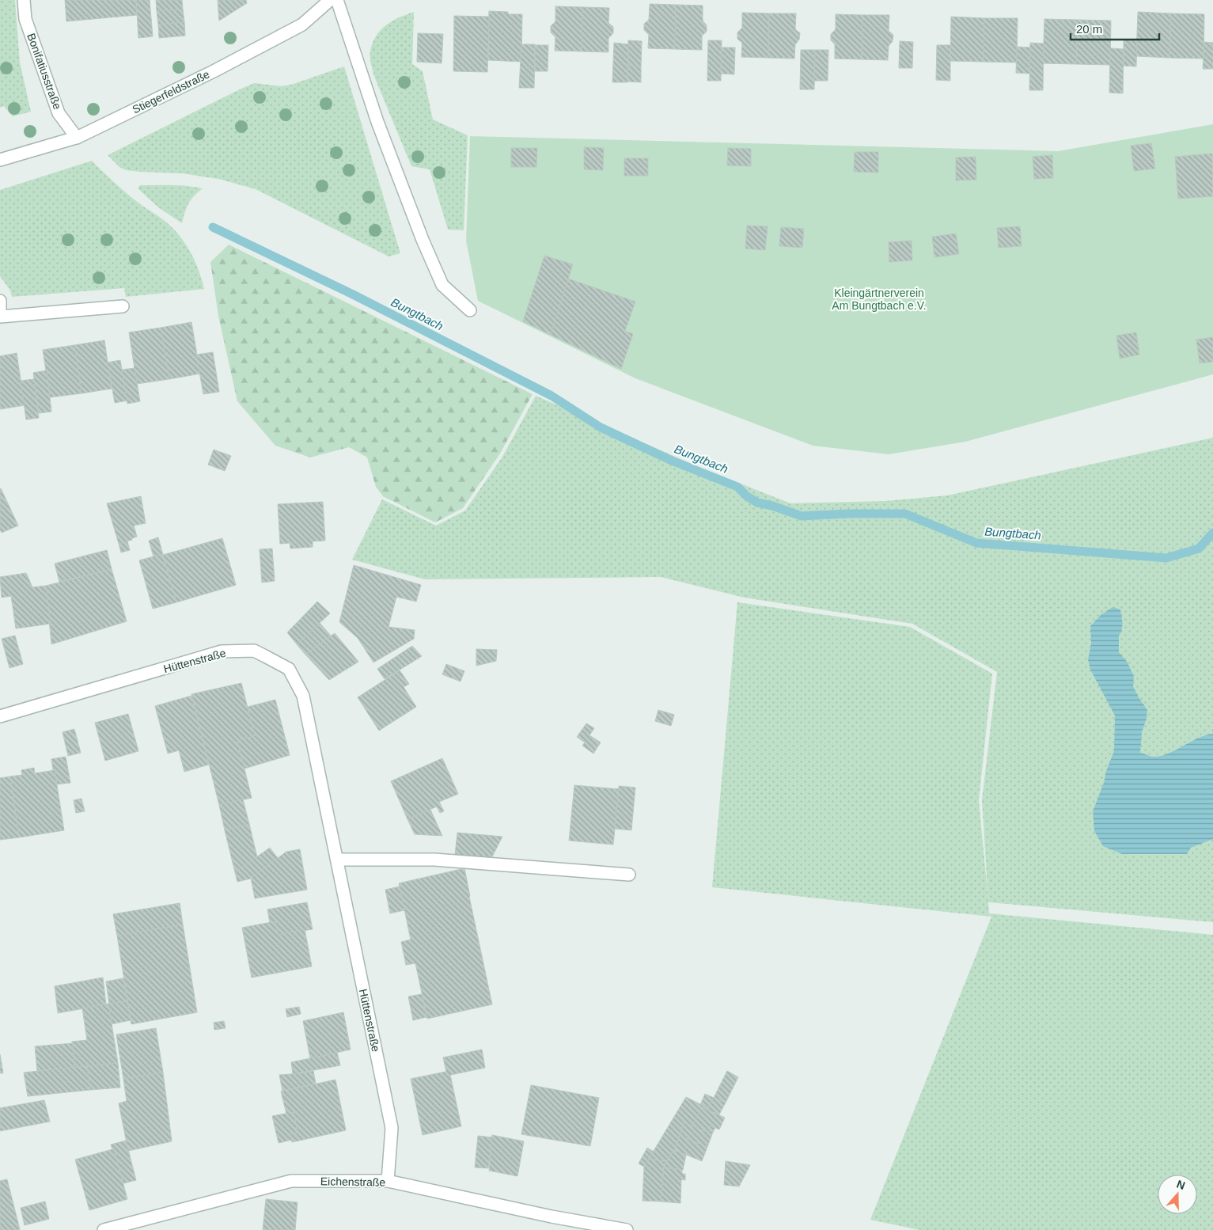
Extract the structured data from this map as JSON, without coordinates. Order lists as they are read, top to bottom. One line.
{"streets":{"street":["Bonifatiusstraße","Stiegerfeldstraße","Hüttenstraße","Eichenstraße"]},"crossings":[["Bonifatiusstraße","Stiegerfeldstraße"],["Hüttenstraße","Eichenstraße"]],"water":["Bungtbach"],"parks":["Kleingärtnerverein Am Bungtbach e.V."],"scale_bar":"20 m","north":"top"}
